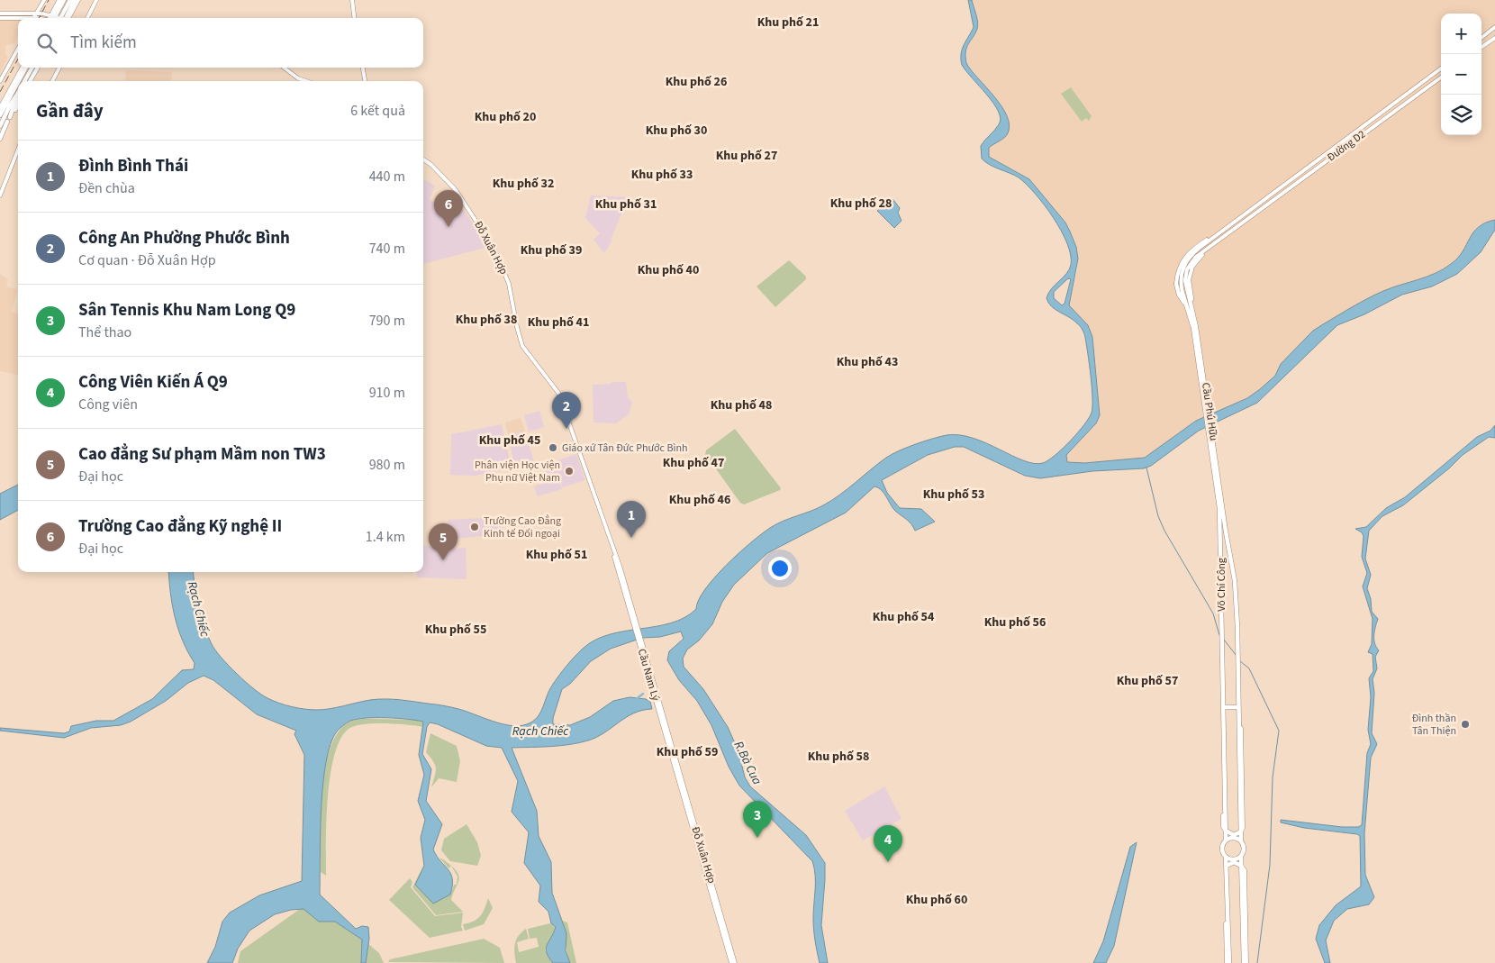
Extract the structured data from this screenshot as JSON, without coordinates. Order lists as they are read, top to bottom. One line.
{"streets":{"highway":["Cầu Phú Hữu","Võ Chí Công"],"main road":["Đường D2","Đỗ Xuân Hợp","Cầu Nam Lý"]},"crossings":[["Đỗ Xuân Hợp","Cầu Nam Lý"],["Cầu Phú Hữu","Võ Chí Công"]],"districts":["Khu phố 21","Khu phố 26","Khu phố 20","Khu phố 30","Khu phố 27","Khu phố 33","Khu phố 32","Khu phố 28","Khu phố 31","Khu phố 39","Khu phố 40","Khu phố 38","Khu phố 41","Khu phố 43","Khu phố 48","Khu phố 45","Khu phố 47","Khu phố 53","Khu phố 46","Khu phố 51","Khu phố 54","Khu phố 56","Khu phố 55","Khu phố 57","Khu phố 59","Khu phố 58","Khu phố 60"],"water":["Rạch Chiếc","R.Bà Cua"],"places":["Giáo xứ Tân Đức Phước Bình","Phân viện Học viện Phụ nữ Việt Nam","Trường Cao Đẳng Kinh tế Đối ngoại","Đình thần Tân Thiện"],"page":{"map_buttons":["+","−"],"search":"Tìm kiếm","heading":["Gần đây","6 kết quả"],"list":[{"mark":"1","name":"Đình Bình Thái","note":"Đền chùa","value":"440 m"},{"mark":"2","name":"Công An Phường Phước Bình","note":"Cơ quan · Đỗ Xuân Hợp","value":"740 m"},{"mark":"3","name":"Sân Tennis Khu Nam Long Q9","note":"Thể thao","value":"790 m"},{"mark":"4","name":"Công Viên Kiến Á Q9","note":"Công viên","value":"910 m"},{"mark":"5","name":"Cao đẳng Sư phạm Mầm non TW3","note":"Đại học","value":"980 m"},{"mark":"6","name":"Trường Cao đẳng Kỹ nghệ II","note":"Đại học","value":"1.4 km"}],"pins":["6","2","1","5","3","4"]}}
